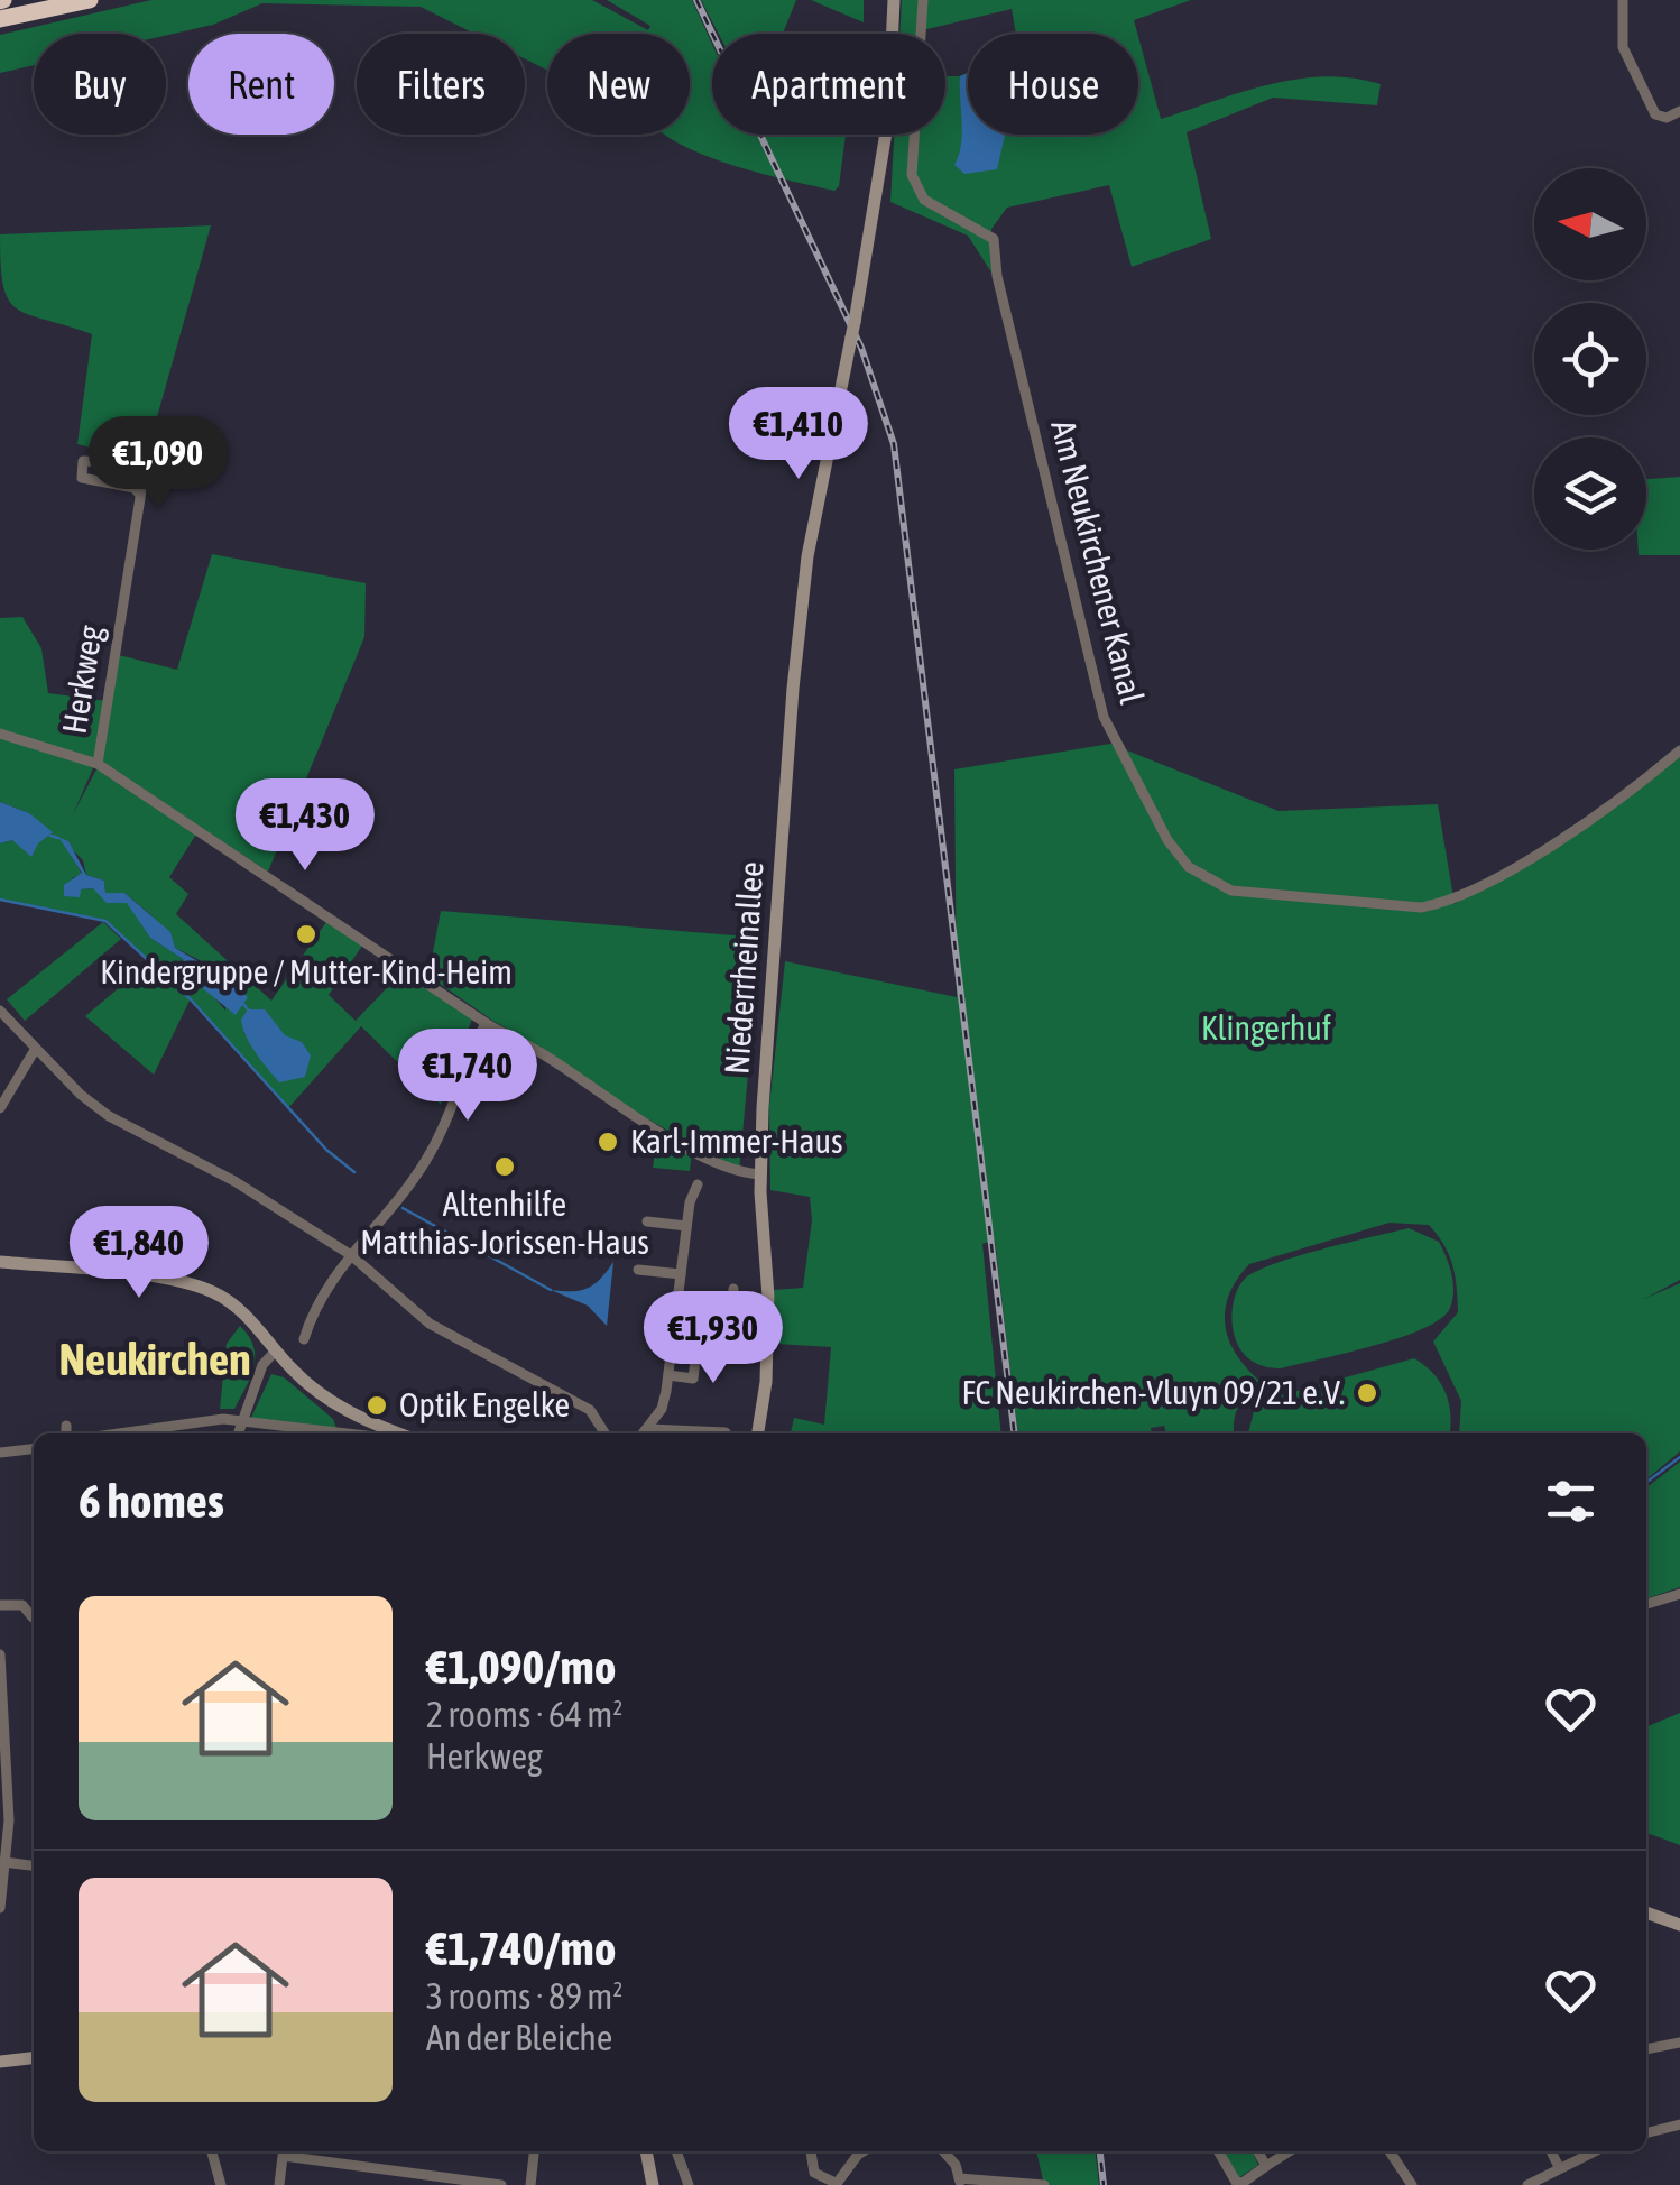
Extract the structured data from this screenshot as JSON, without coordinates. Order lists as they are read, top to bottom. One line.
{"streets":{"main road":["Niederrheinallee"],"street":["Am Neukirchener Kanal","Herkweg"]},"crossings":[["Herkweg","Niederrheinallee"]],"districts":["Neukirchen"],"parks":["Klingerhuf"],"places":["Kindergruppe / Mutter-Kind-Heim","Karl-Immer-Haus","Altenhilfe Matthias-Jorissen-Haus","FC Neukirchen-Vluyn 09/21 e.V.","Optik Engelke"],"north":"left","page":{"chip":["Buy","Rent","Filters","New","Apartment","House"],"price":["€1,410","€1,090","€1,430","€1,740","€1,840","€1,930"],"heading":"6 homes","list":[{"name":"€1,090/mo","note":"2 rooms · 64 m² · Herkweg"},{"name":"€1,740/mo","note":"3 rooms · 89 m² · An der Bleiche"}]}}
